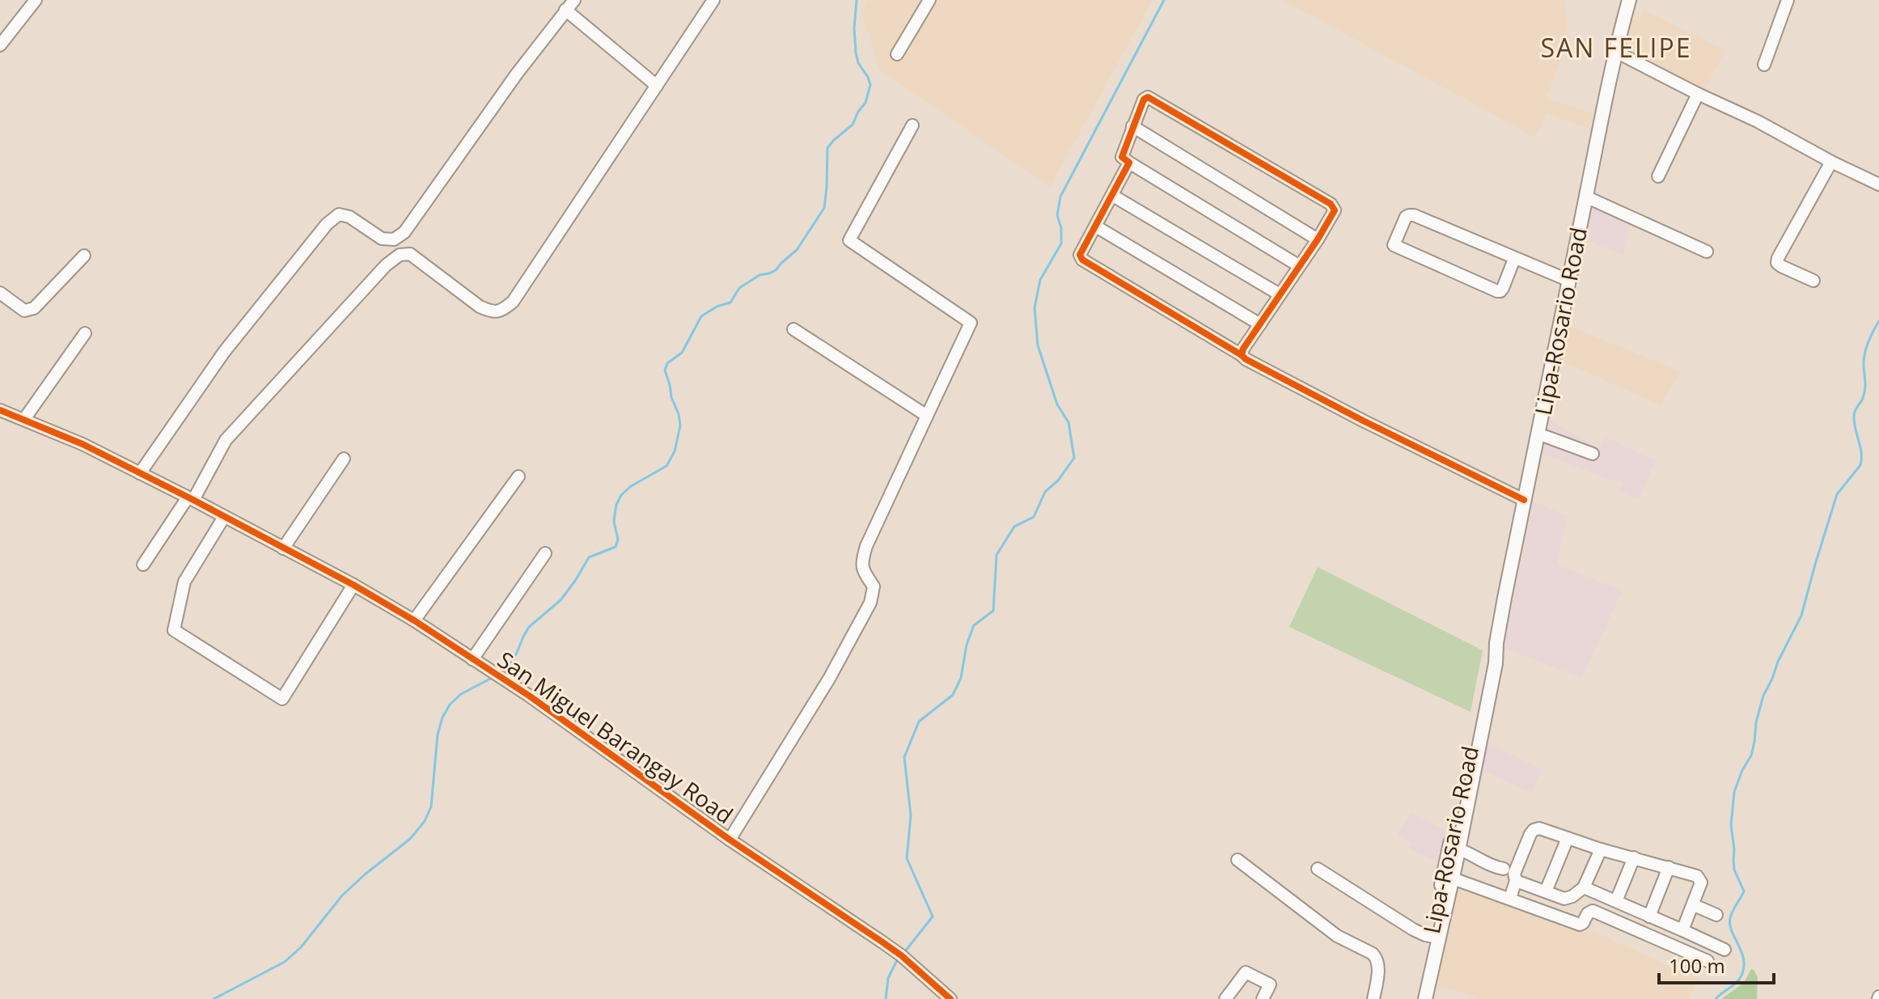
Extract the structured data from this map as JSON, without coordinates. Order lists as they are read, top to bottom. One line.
{"streets":{"main road":["Lipa-Rosario Road"],"street":["San Miguel Barangay Road"]},"districts":["SAN FELIPE"],"scale_bar":"100 m"}
